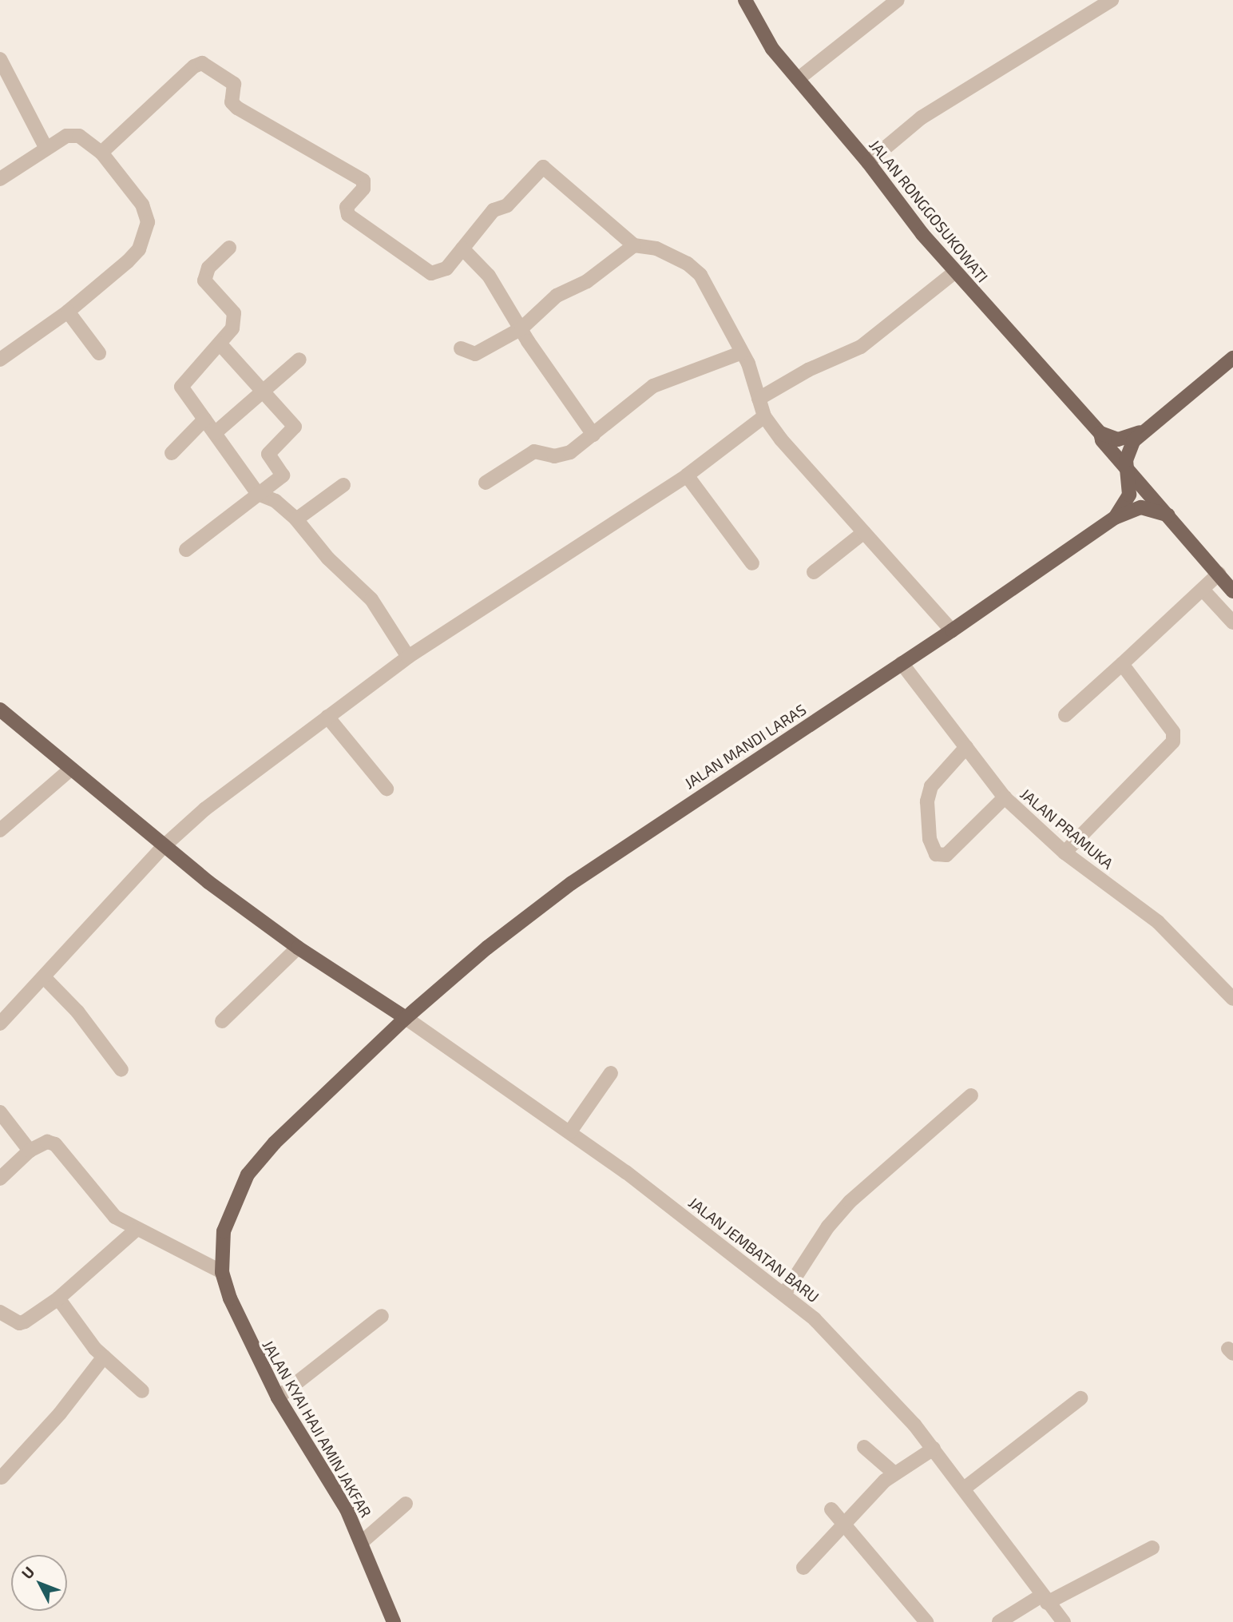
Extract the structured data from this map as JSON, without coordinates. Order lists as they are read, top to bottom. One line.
{"streets":{"main road":["JALAN RONGGOSUKOWATI","JALAN MANDI LARAS","JALAN KYAI HAJI AMIN JAKFAR"],"street":["JALAN PRAMUKA","JALAN JEMBATAN BARU"]},"crossings":[["JALAN MANDI LARAS","JALAN PRAMUKA"],["JALAN MANDI LARAS","JALAN JEMBATAN BARU"],["JALAN MANDI LARAS","JALAN KYAI HAJI AMIN JAKFAR"],["JALAN JEMBATAN BARU","JALAN KYAI HAJI AMIN JAKFAR"]],"north":"top left"}
